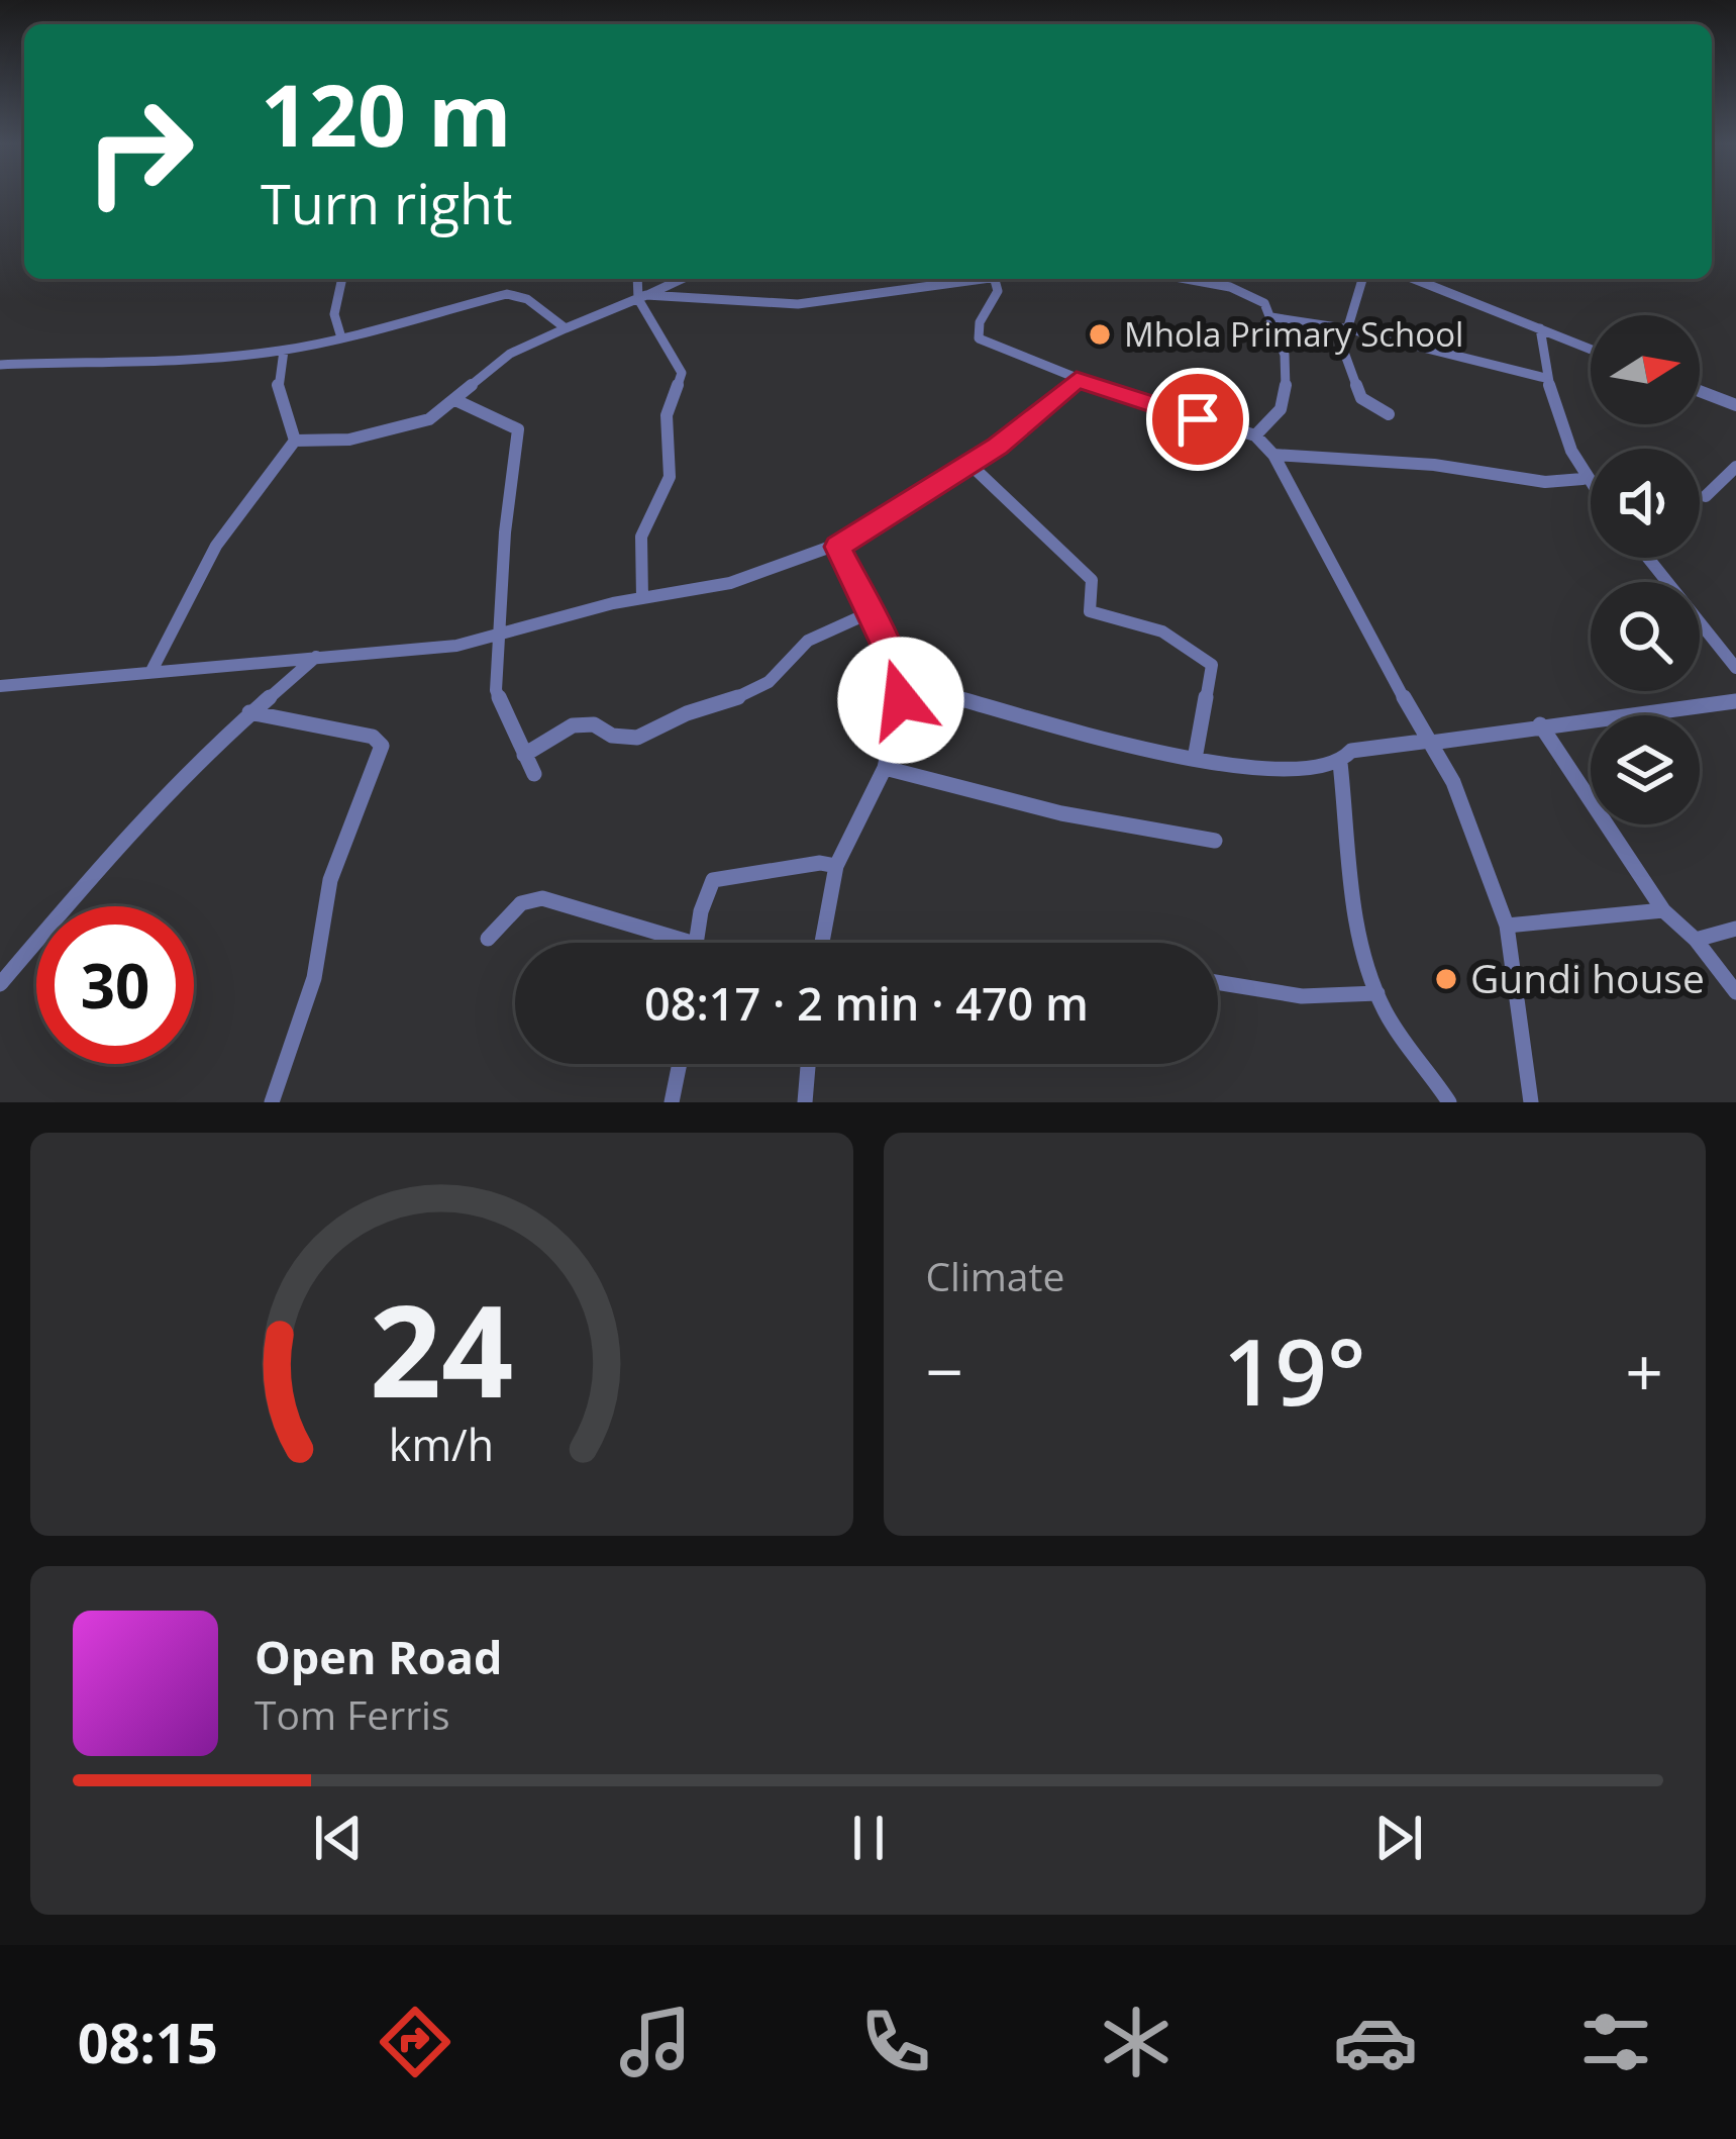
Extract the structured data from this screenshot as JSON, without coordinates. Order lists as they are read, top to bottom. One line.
{"places":["Mhola Primary School","Gundi house"],"north":"right","page":{"turn":["120 m","Turn right"],"limit":"30","trip":"08:17 · 2 min · 470 m","tile":"Climate","heat":["−","19°","+"],"song":["Open Road","Tom Ferris"],"tabs":"08:15","gauge":["24","km/h"]}}
